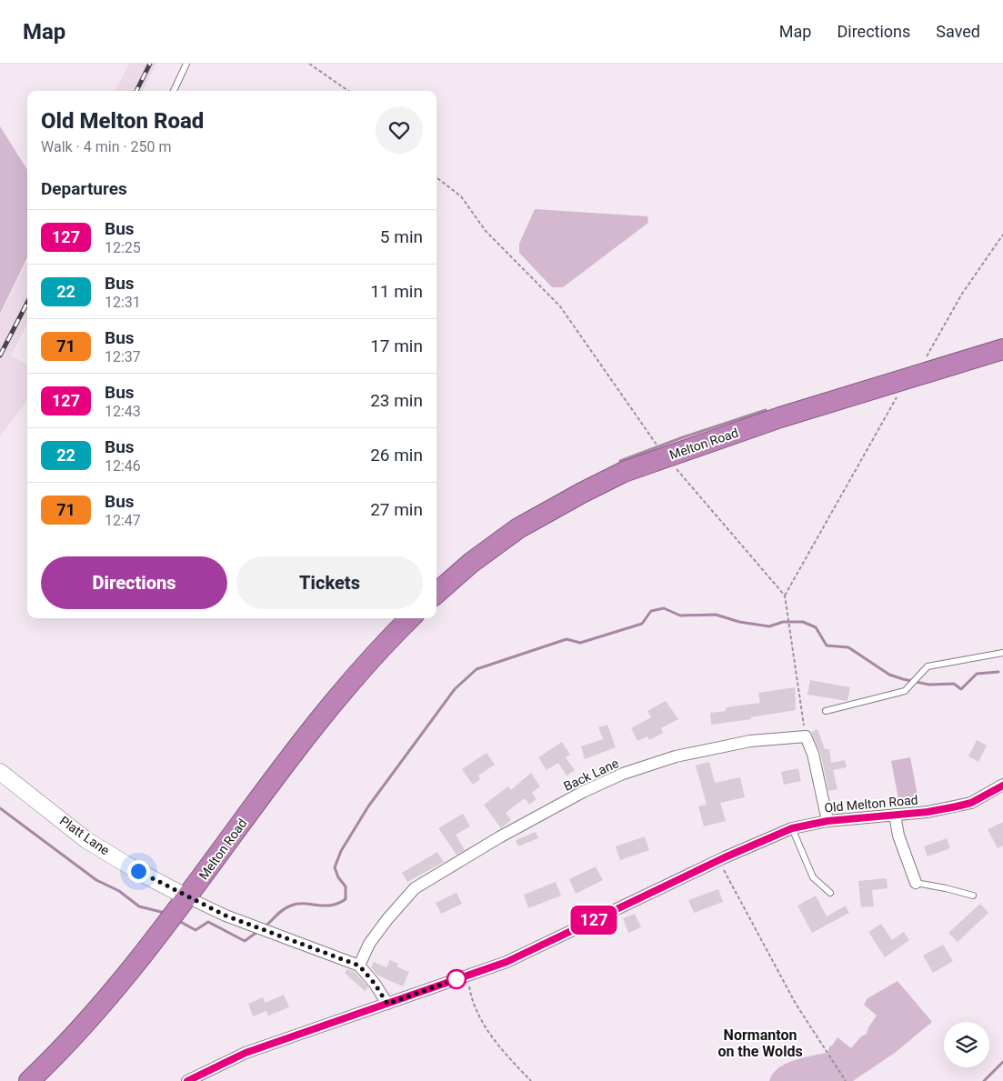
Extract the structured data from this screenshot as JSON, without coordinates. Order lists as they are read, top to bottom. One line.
{"streets":{"highway":["Melton Road"],"street":["Back Lane","Old Melton Road","Platt Lane"]},"crossings":[["Melton Road","Platt Lane"],["Back Lane","Platt Lane"],["Old Melton Road","Platt Lane"]],"districts":["Normanton on the Wolds"],"lines":["bus line 127"],"page":{"header":"Map","nav":["Map","Directions","Saved"],"on_map":"127","heading":[["Old Melton Road","Walk · 4 min · 250 m"],"Departures"],"list":[{"mark":"127","name":"Bus","note":"12:25","value":"5 min"},{"mark":"22","name":"Bus","note":"12:31","value":"11 min"},{"mark":"71","name":"Bus","note":"12:37","value":"17 min"},{"mark":"127","name":"Bus","note":"12:43","value":"23 min"},{"mark":"22","name":"Bus","note":"12:46","value":"26 min"},{"mark":"71","name":"Bus","note":"12:47","value":"27 min"}],"buttons":["Directions","Tickets"]}}
